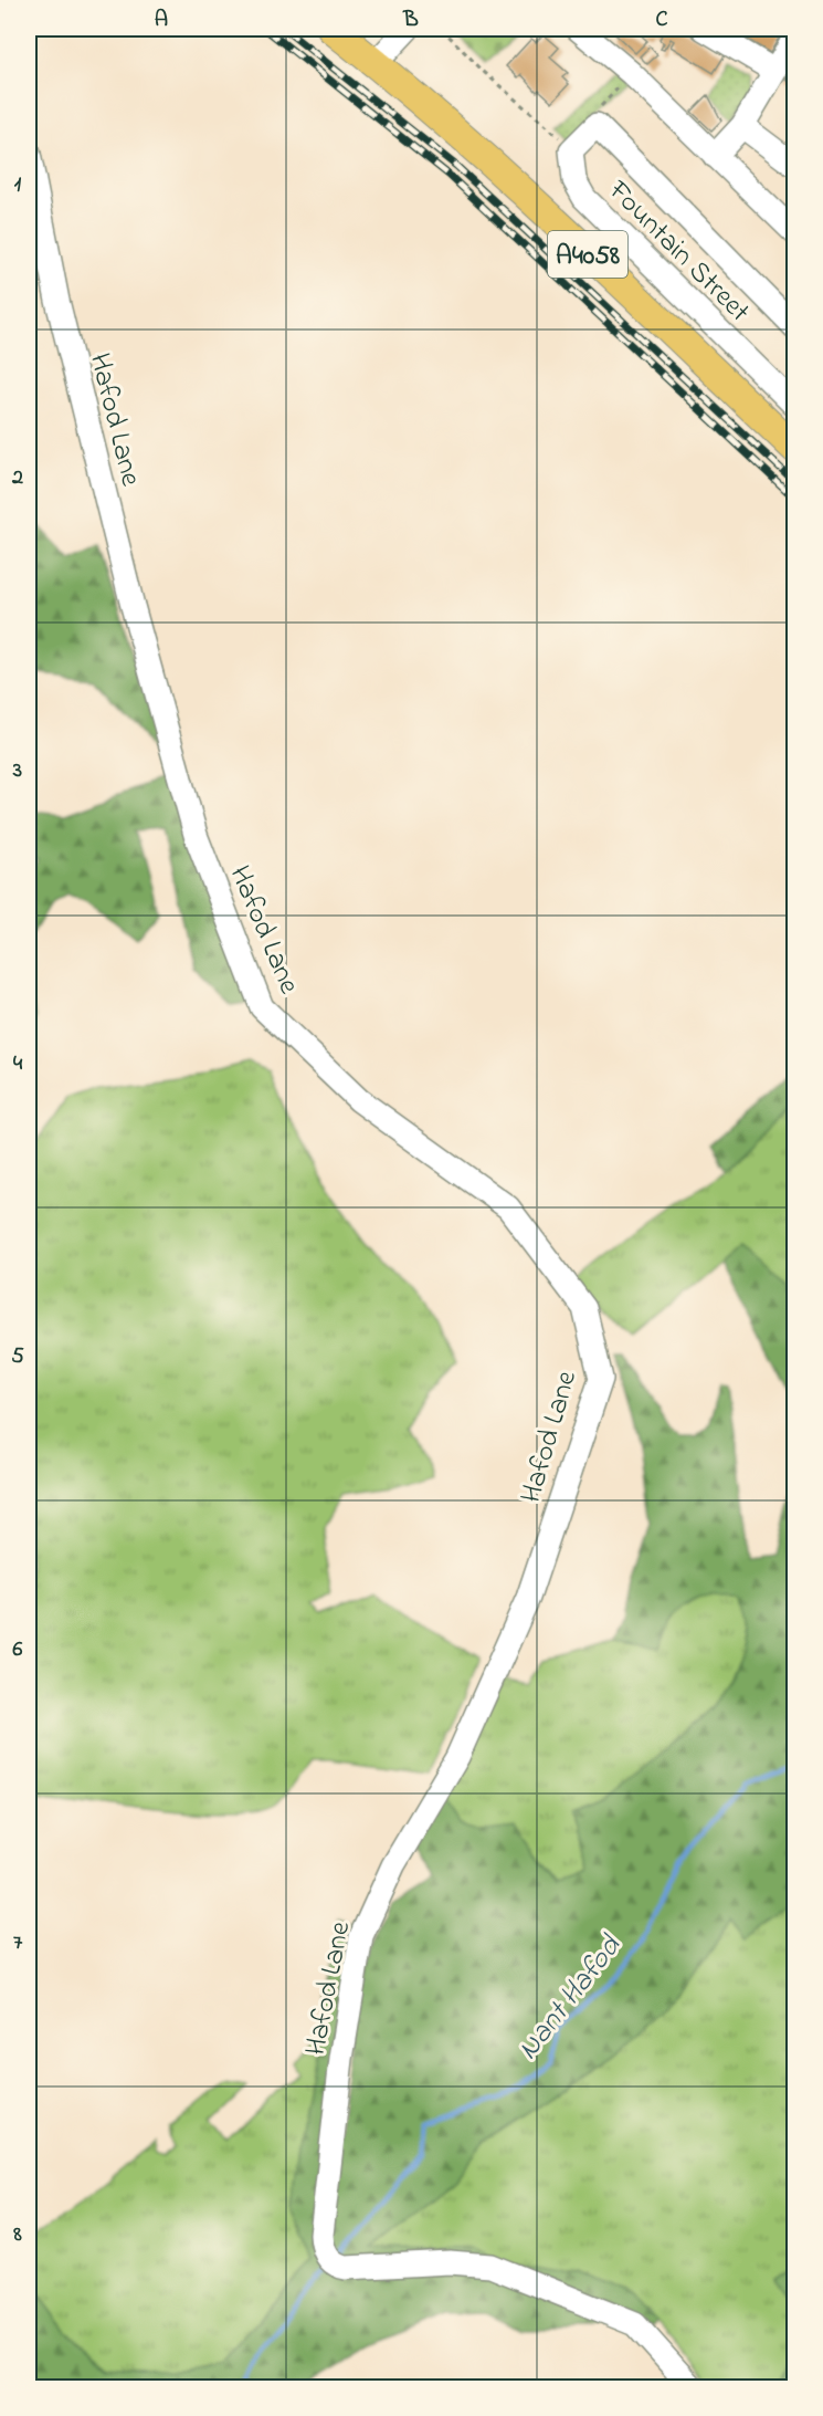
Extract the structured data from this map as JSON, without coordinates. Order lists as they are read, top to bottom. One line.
{"streets":{"main road":["A4058"],"street":["Fountain Street","Hafod Lane"]},"water":["Nant Hafod"],"grid":{"columns":["A","B","C"],"rows":["1","2","3","4","5","6","7","8"]}}
